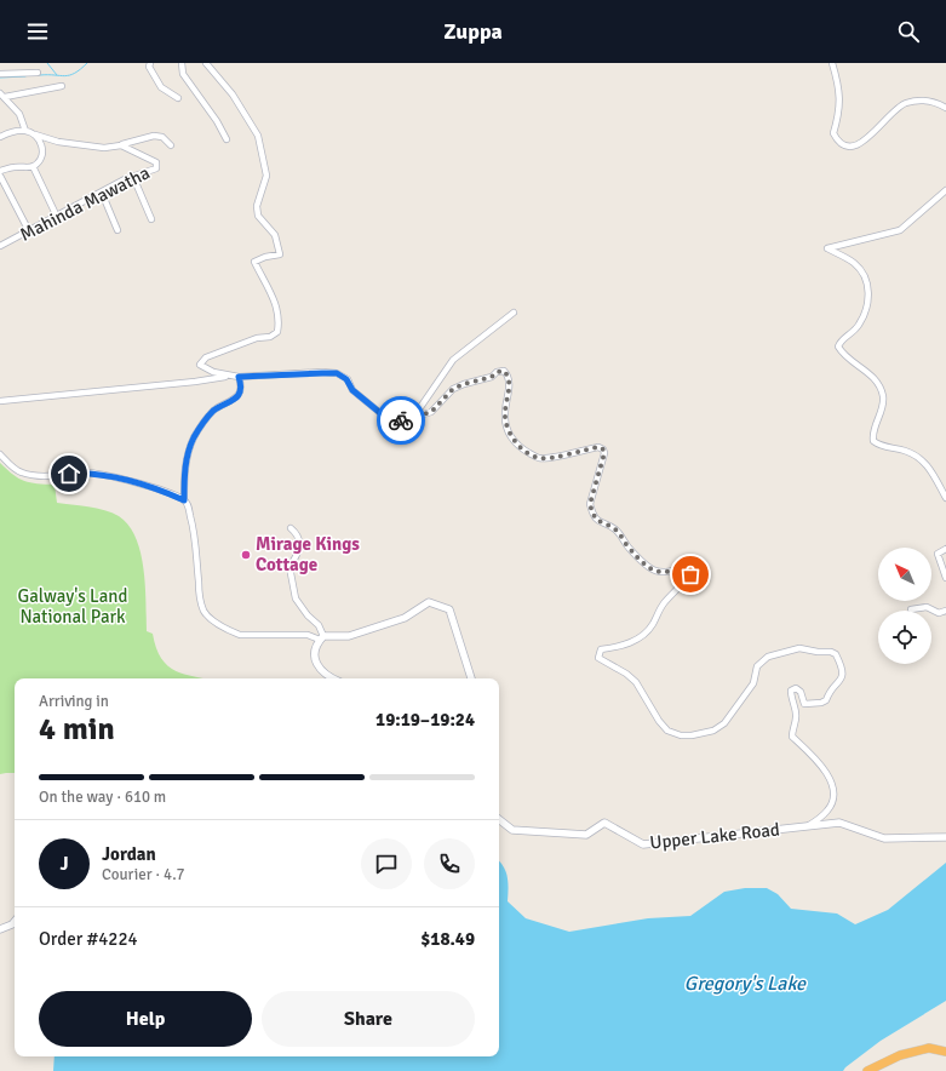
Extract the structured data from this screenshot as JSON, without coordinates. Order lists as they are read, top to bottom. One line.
{"streets":{"street":["Mahinda Mawatha","Upper Lake Road"]},"water":["Gregory's Lake"],"parks":["Galway's Land National Park"],"places":["Mirage Kings Cottage"],"north":"top left","page":{"header":"Zuppa","heading":["4 min","Arriving in","19:19–19:24"],"panel":["Jordan","Courier · 4.7","Order #4224","$18.49"],"bar":"On the way · 610 m","round":"J","buttons":["Help","Share"]}}
